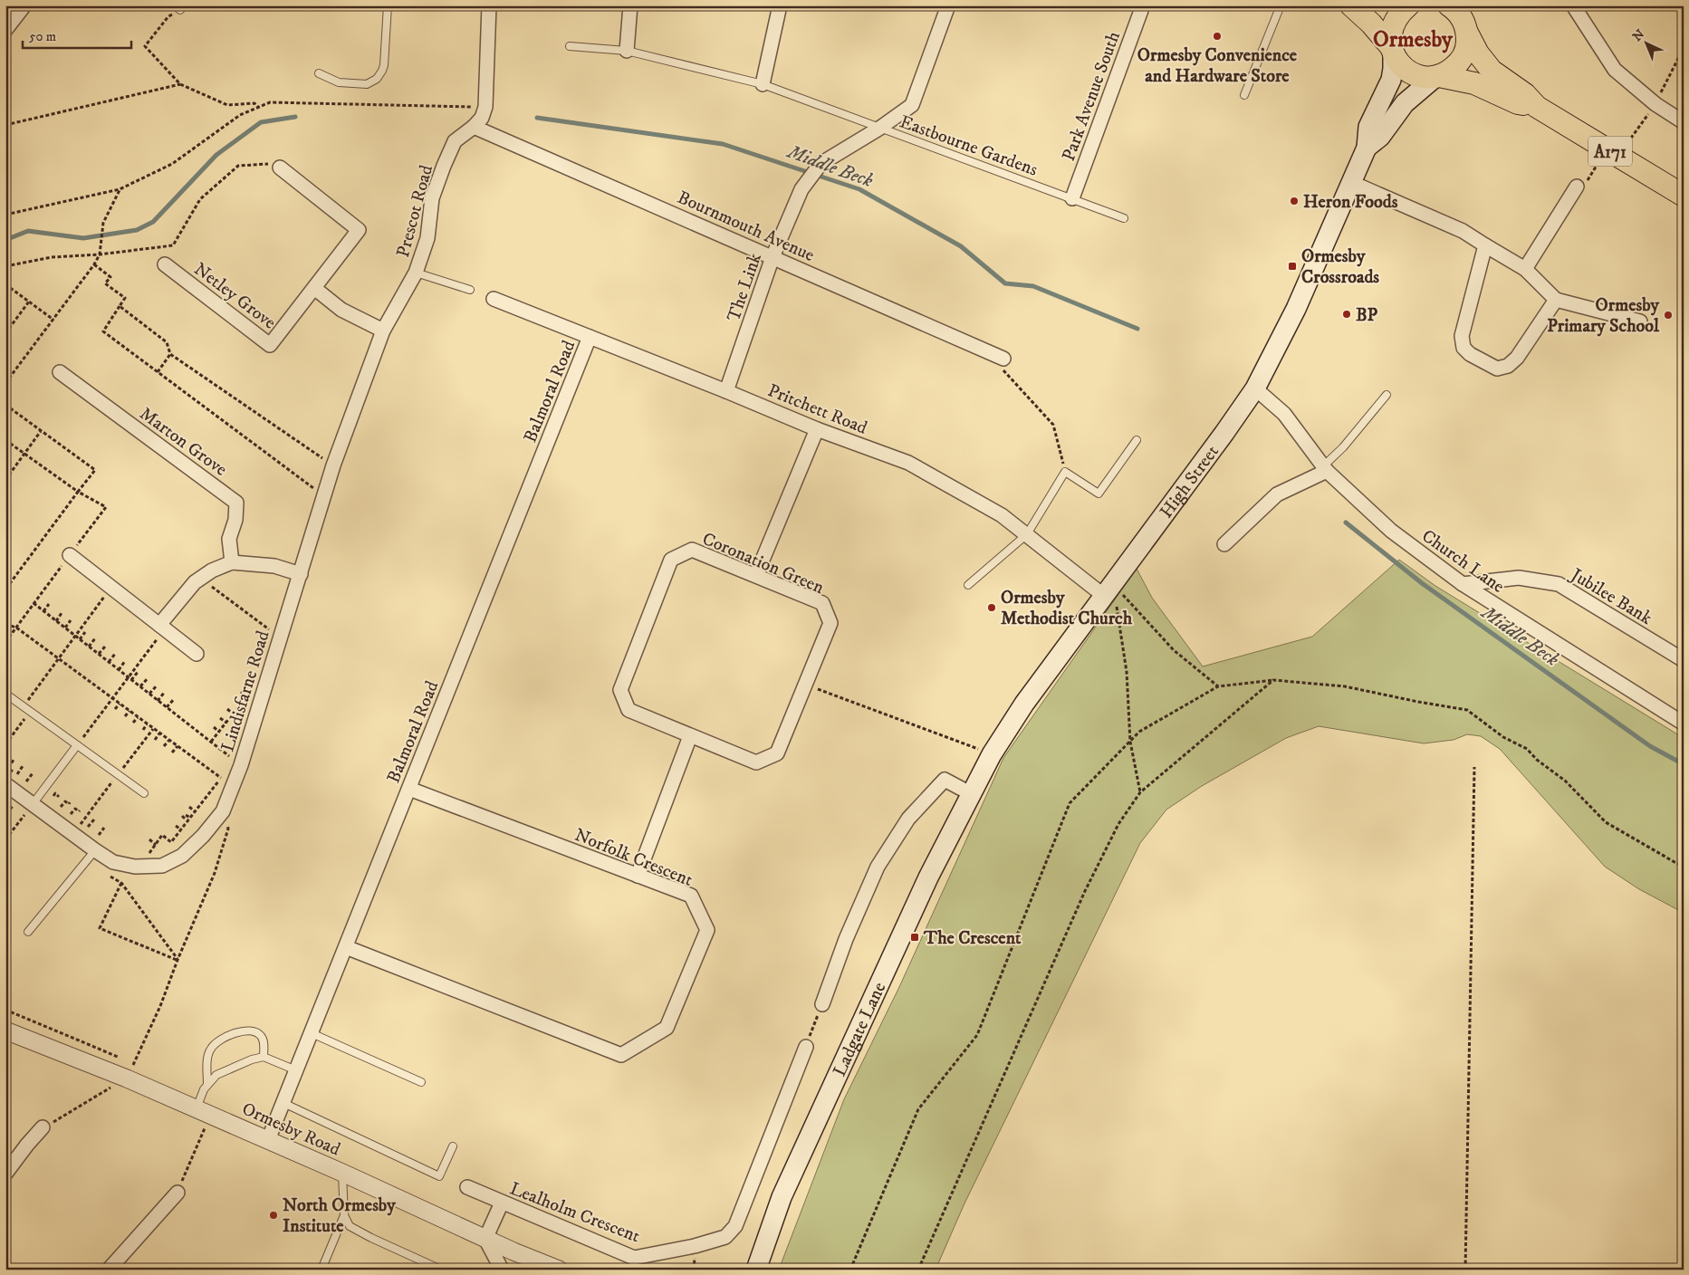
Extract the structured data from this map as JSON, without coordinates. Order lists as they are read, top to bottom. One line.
{"streets":{"main road":["A171","High Street","Ladgate Lane"],"street":["Park Avenue South","Prescot Road","Bournmouth Avenue","The Link","Netley Grove","Balmoral Road","Pritchett Road","Marton Grove","Church Lane","Coronation Green","Jubilee Bank","Lindisfarne Road","Norfolk Crescent","Ormesby Road","Lealholm Crescent"],"lane":["Eastbourne Gardens"]},"crossings":[["Park Avenue South","Eastbourne Gardens"],["Eastbourne Gardens","The Link"],["A171","High Street"],["Prescot Road","Bournmouth Avenue"],["Prescot Road","Lindisfarne Road"],["Bournmouth Avenue","The Link"],["The Link","Pritchett Road"],["Balmoral Road","Pritchett Road"],["Balmoral Road","Norfolk Crescent"],["Balmoral Road","Ormesby Road"],["Pritchett Road","High Street"],["High Street","Church Lane"],["High Street","Ladgate Lane"],["Church Lane","Jubilee Bank"]],"districts":["Ormesby"],"water":["Middle Beck"],"places":{"other":["Ormesby Convenience and Hardware Store","Heron Foods","BP","Ormesby Primary School","Ormesby Methodist Church","North Ormesby Institute"],"transit":["Ormesby Crossroads","The Crescent"]},"scale_bar":"50 m","north":"top left"}
